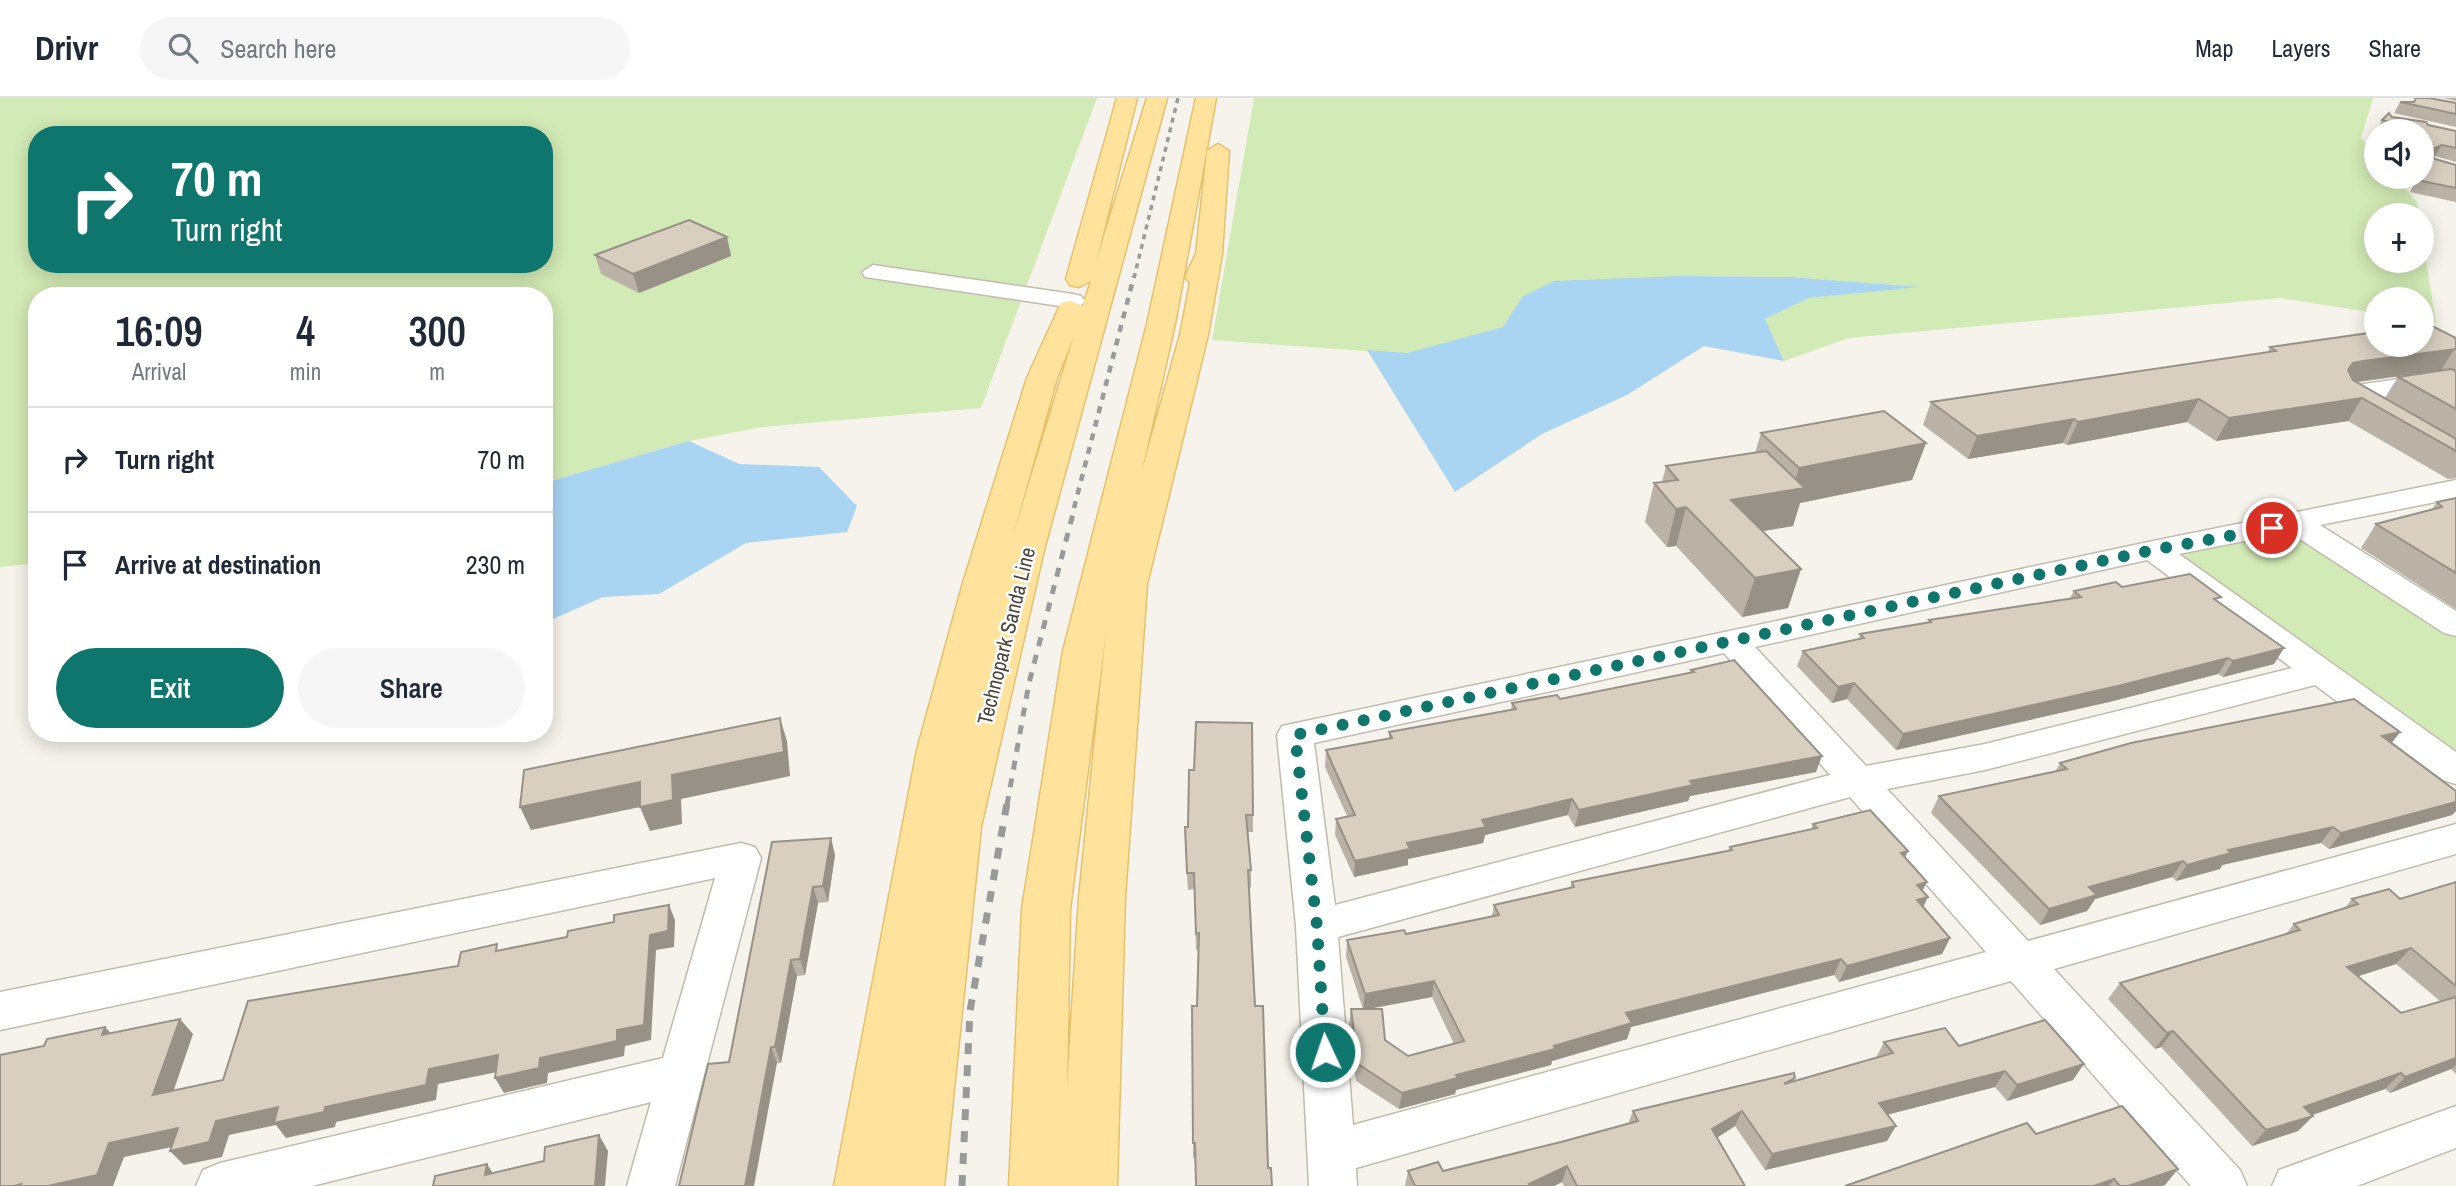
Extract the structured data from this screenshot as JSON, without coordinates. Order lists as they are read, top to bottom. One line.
{"streets":{"main road":["Technopark Sanda Line"]},"page":{"header":"Drivr","search":"Search here","nav":["Map","Layers","Share"],"map_buttons":["+","−"],"turn":["70 m","Turn right"],"eta":["16:09","Arrival","4","min","300","m"],"list":[{"name":"Turn right","value":"70 m"},{"name":"Arrive at destination","value":"230 m"}],"buttons":["Exit","Share"]}}
